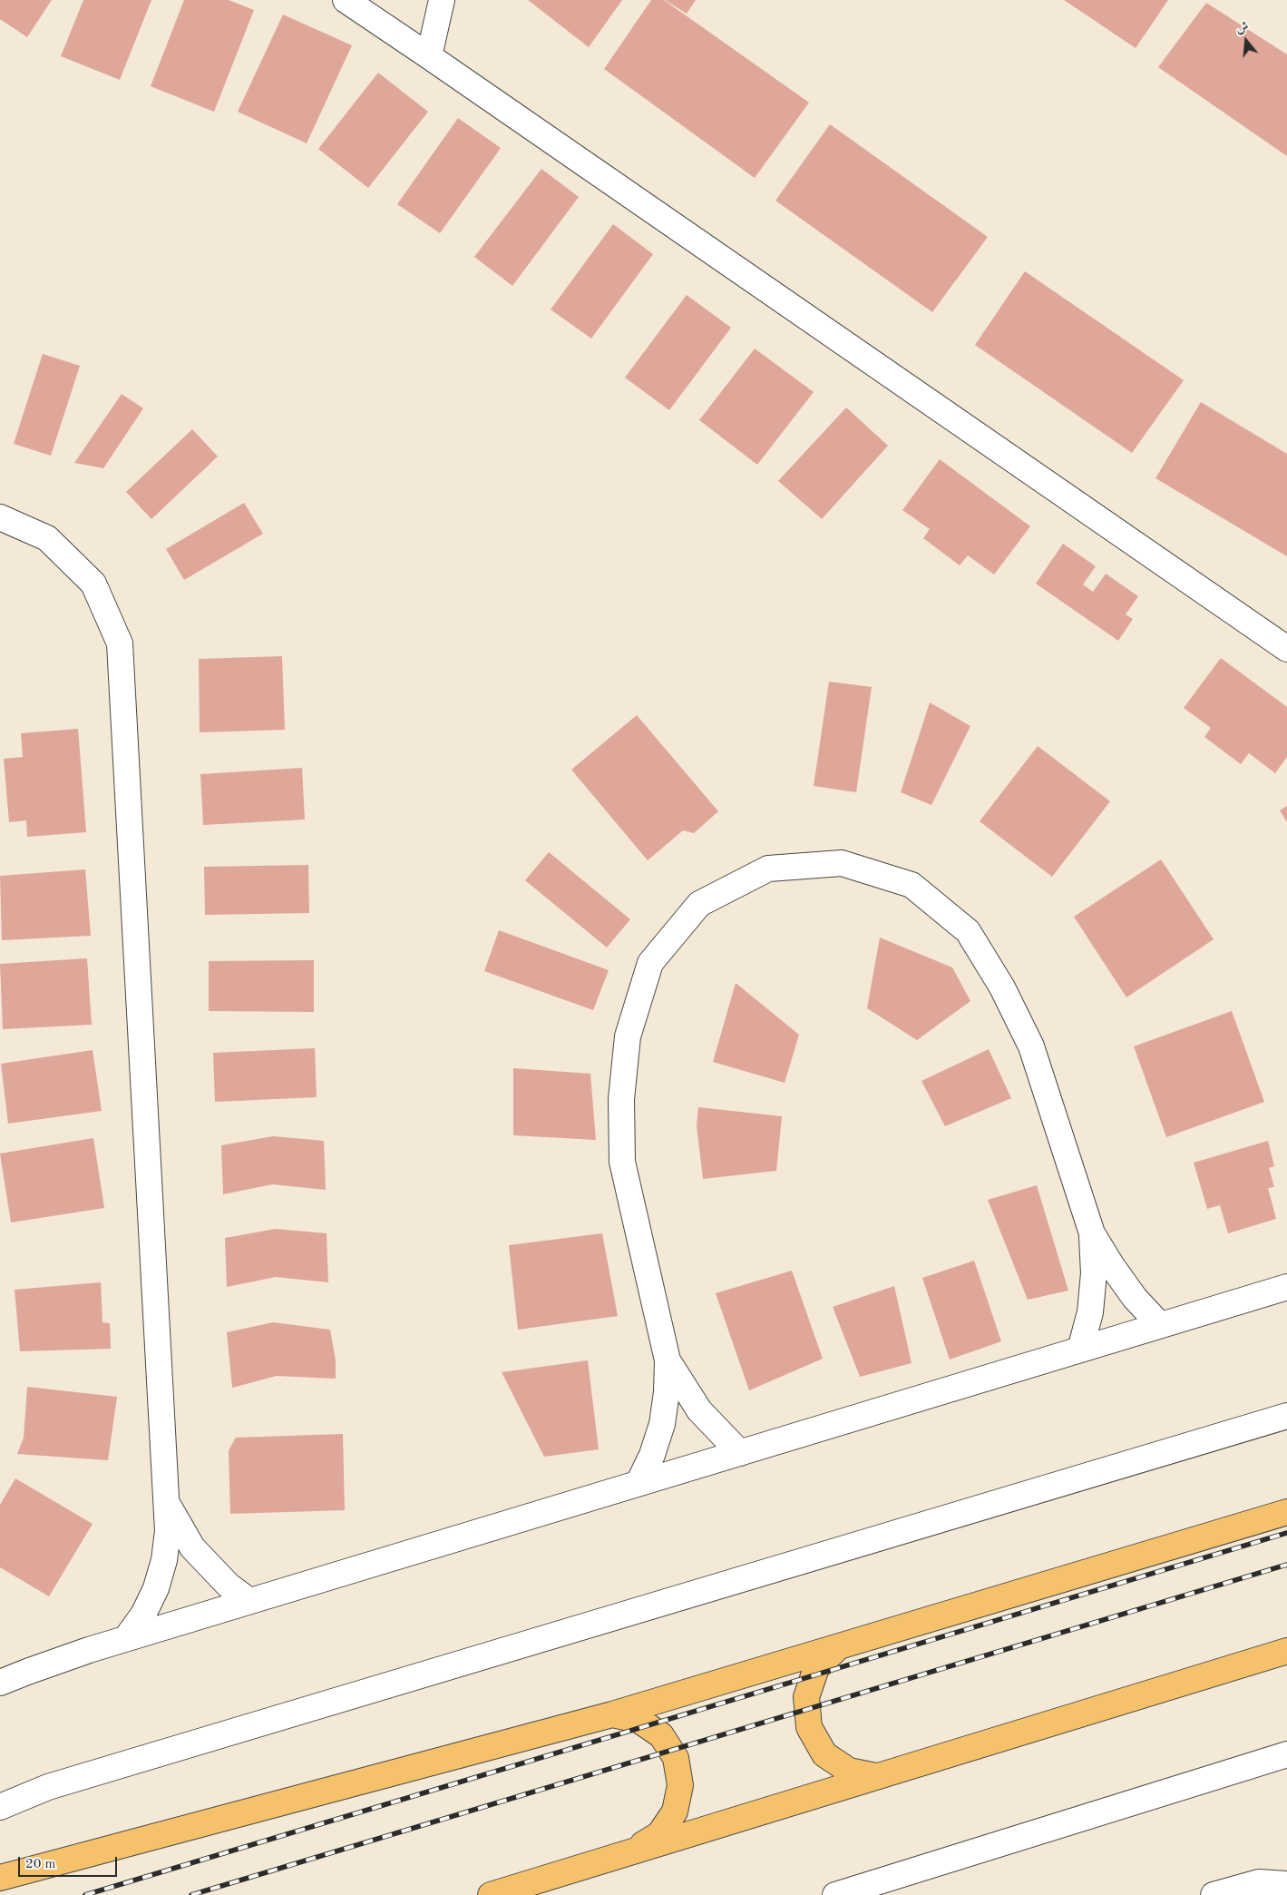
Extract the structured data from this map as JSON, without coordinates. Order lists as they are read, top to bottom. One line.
{"scale_bar":"20 m","north":"top"}
